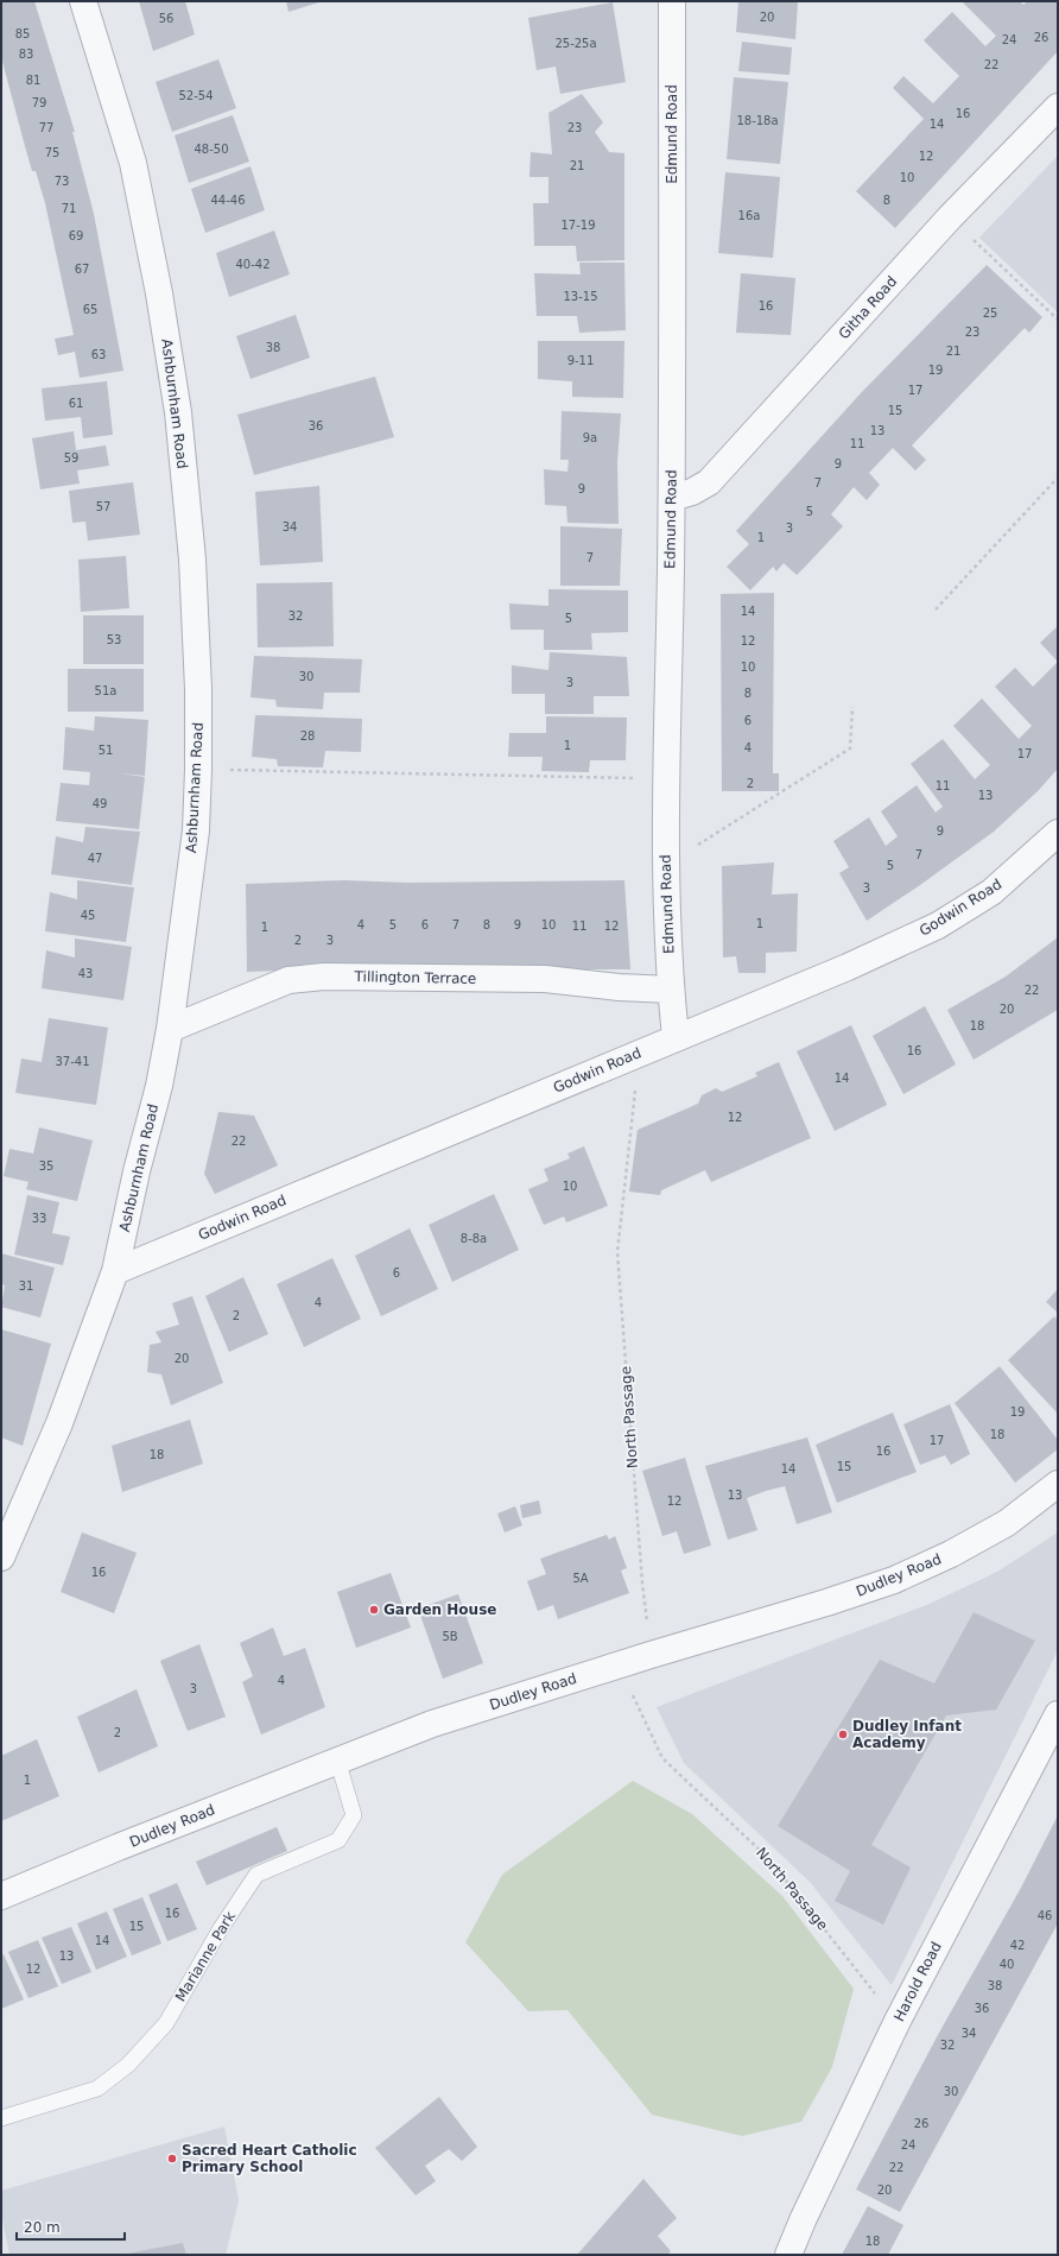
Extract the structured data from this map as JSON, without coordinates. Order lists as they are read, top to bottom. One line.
{"streets":{"street":["Edmund Road","Githa Road","Ashburnham Road","Godwin Road","Tillington Terrace","Dudley Road","Harold Road"],"lane":["Marianne Park"],"path":["North Passage"]},"crossings":[["Edmund Road","Githa Road"],["Edmund Road","Godwin Road"],["Edmund Road","Tillington Terrace"],["Ashburnham Road","Godwin Road"],["Ashburnham Road","Tillington Terrace"],["Godwin Road","North Passage"],["North Passage","Dudley Road"],["North Passage","Harold Road"],["Dudley Road","Marianne Park"]],"places":["Garden House","Dudley Infant Academy","Sacred Heart Catholic Primary School"],"house_numbers":["20","56","85","26","24","25-25a","83","22","81","52-54","79","16","18-18a","14","77","23","48-50","75","12","21","10","73","44-46","8","71","16a","17-19","69","40-42","67","13-15","16","65","25","23","38","21","63","9-11","19","17","61","15","36","13","9a","11","59","9","7","9","57","5","34","3","1","7","14","32","5","53","12","10","30","3","51a","8","6","28","1","4","51","17","2","11","13","49","9","7","47","5","3","45","1","4","5","6","7","8","9","10","11","12","1","2","3","43","22","20","18","16","37-41","14","12","22","35","10","33","8-8a","6","31","4","2","20","19","18","17","16","18","15","14","13","12","16","5A","5B","4","3","2","1","16","46","15","14","42","13","40","12","38","36","34","32","30","26","24","22","20","18"],"scale_bar":"20 m"}
